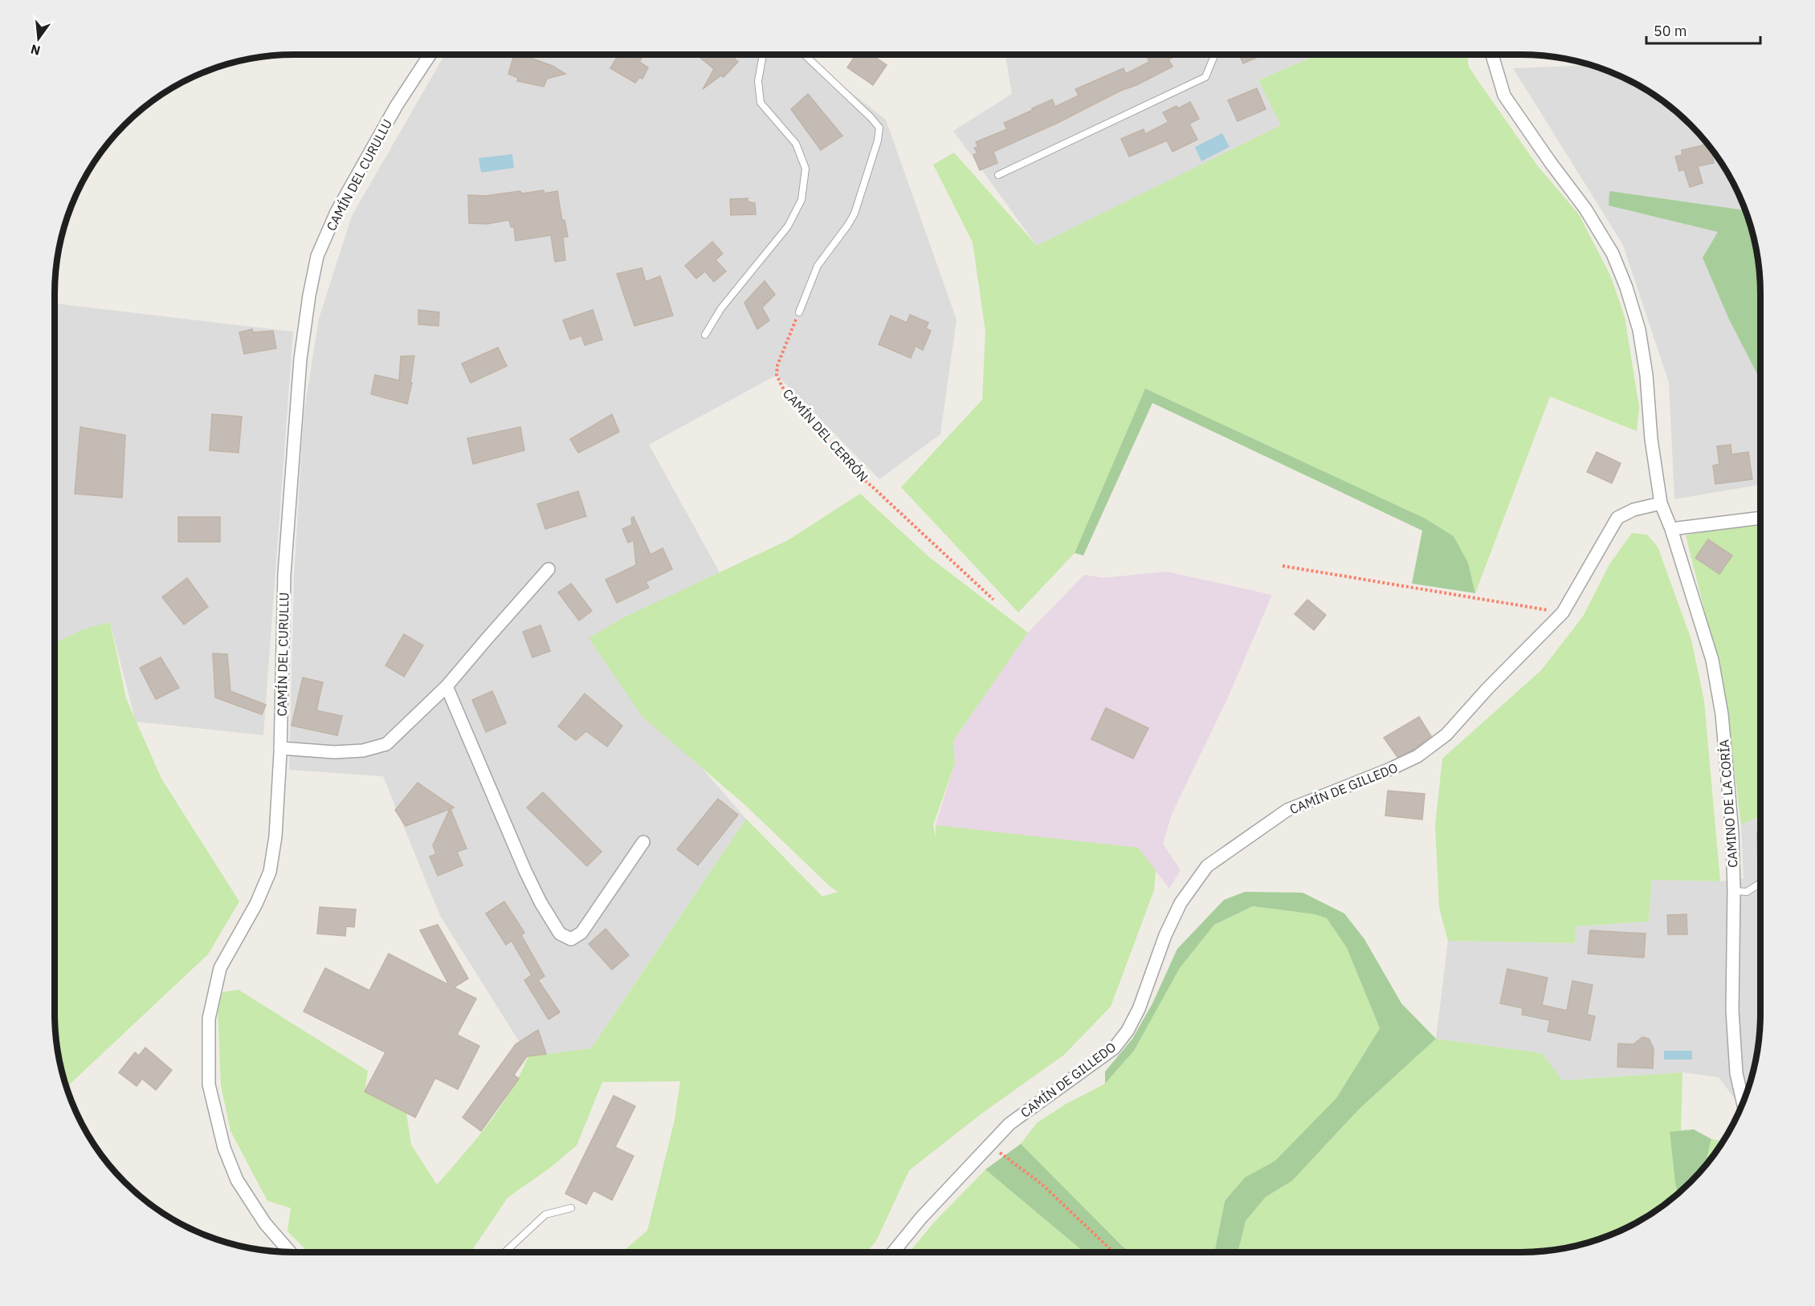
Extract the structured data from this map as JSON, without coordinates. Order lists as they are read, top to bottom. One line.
{"streets":{"street":["CAMÍN DEL CURULLU","CAMÍN DE GILLEDO","CAMINO DE LA CORÍA"],"path":["CAMÍN DEL CERRÓN"]},"crossings":[["CAMÍN DE GILLEDO","CAMINO DE LA CORÍA"]],"scale_bar":"50 m","north":"bottom"}
